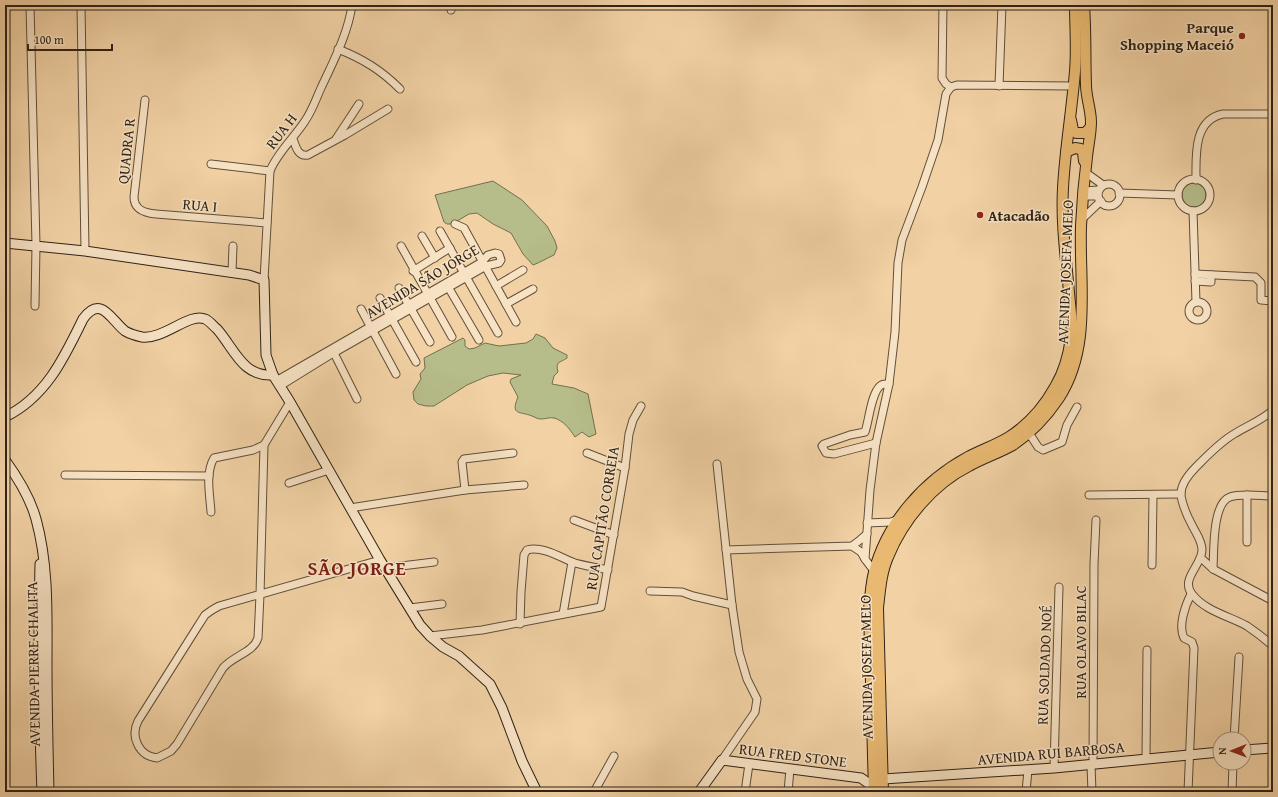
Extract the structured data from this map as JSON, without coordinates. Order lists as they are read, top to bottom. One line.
{"streets":{"main road":["AVENIDA JOSEFA MELO"],"street":["RUA H","QUADRA R","RUA I","AVENIDA SÃO JORGE","RUA CAPITÃO CORREIA","RUA OLAVO BILAC","AVENIDA PIERRE CHALITA","RUA SOLDADO NOÉ","AVENIDA RUI BARBOSA","RUA FRED STONE"]},"crossings":[["RUA H","RUA I"],["QUADRA R","RUA I"],["AVENIDA JOSEFA MELO","AVENIDA RUI BARBOSA"],["AVENIDA JOSEFA MELO","RUA FRED STONE"],["RUA OLAVO BILAC","AVENIDA RUI BARBOSA"],["RUA SOLDADO NOÉ","AVENIDA RUI BARBOSA"]],"districts":["SÃO JORGE"],"places":["Parque Shopping Maceió","Atacadão"],"scale_bar":"100 m","north":"left"}
